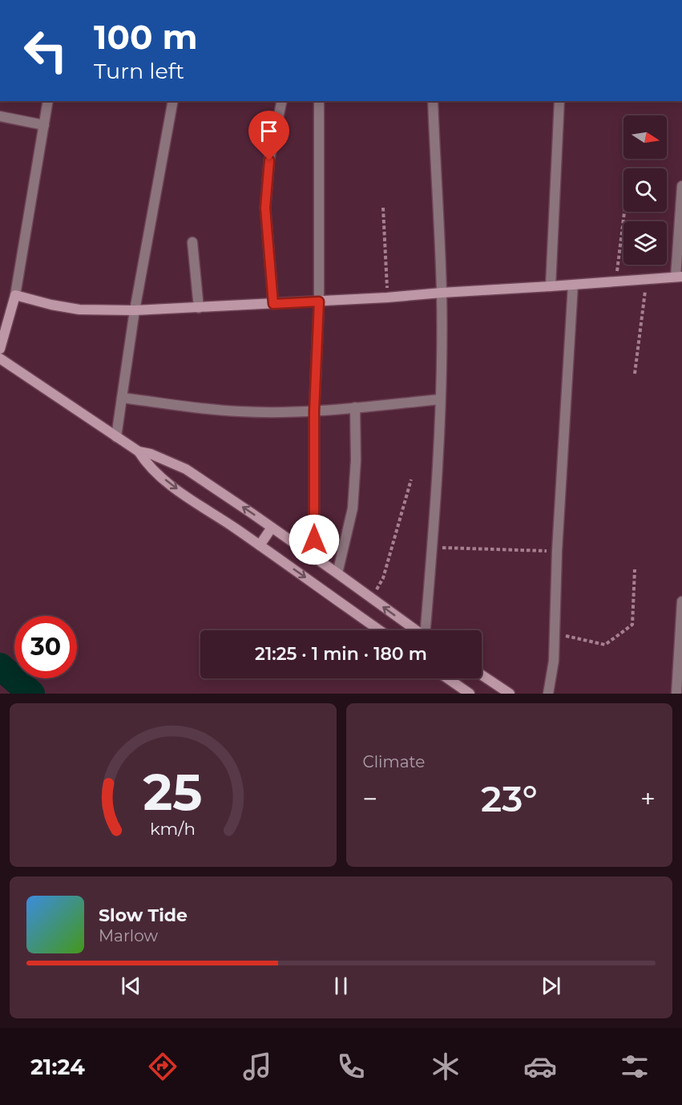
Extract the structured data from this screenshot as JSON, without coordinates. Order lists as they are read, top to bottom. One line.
{"north":"right","page":{"turn":["100 m","Turn left"],"limit":"30","trip":"21:25 · 1 min · 180 m","tile":"Climate","heat":["−","23°","+"],"song":["Slow Tide","Marlow"],"tabs":"21:24","gauge":["25","km/h"]}}
